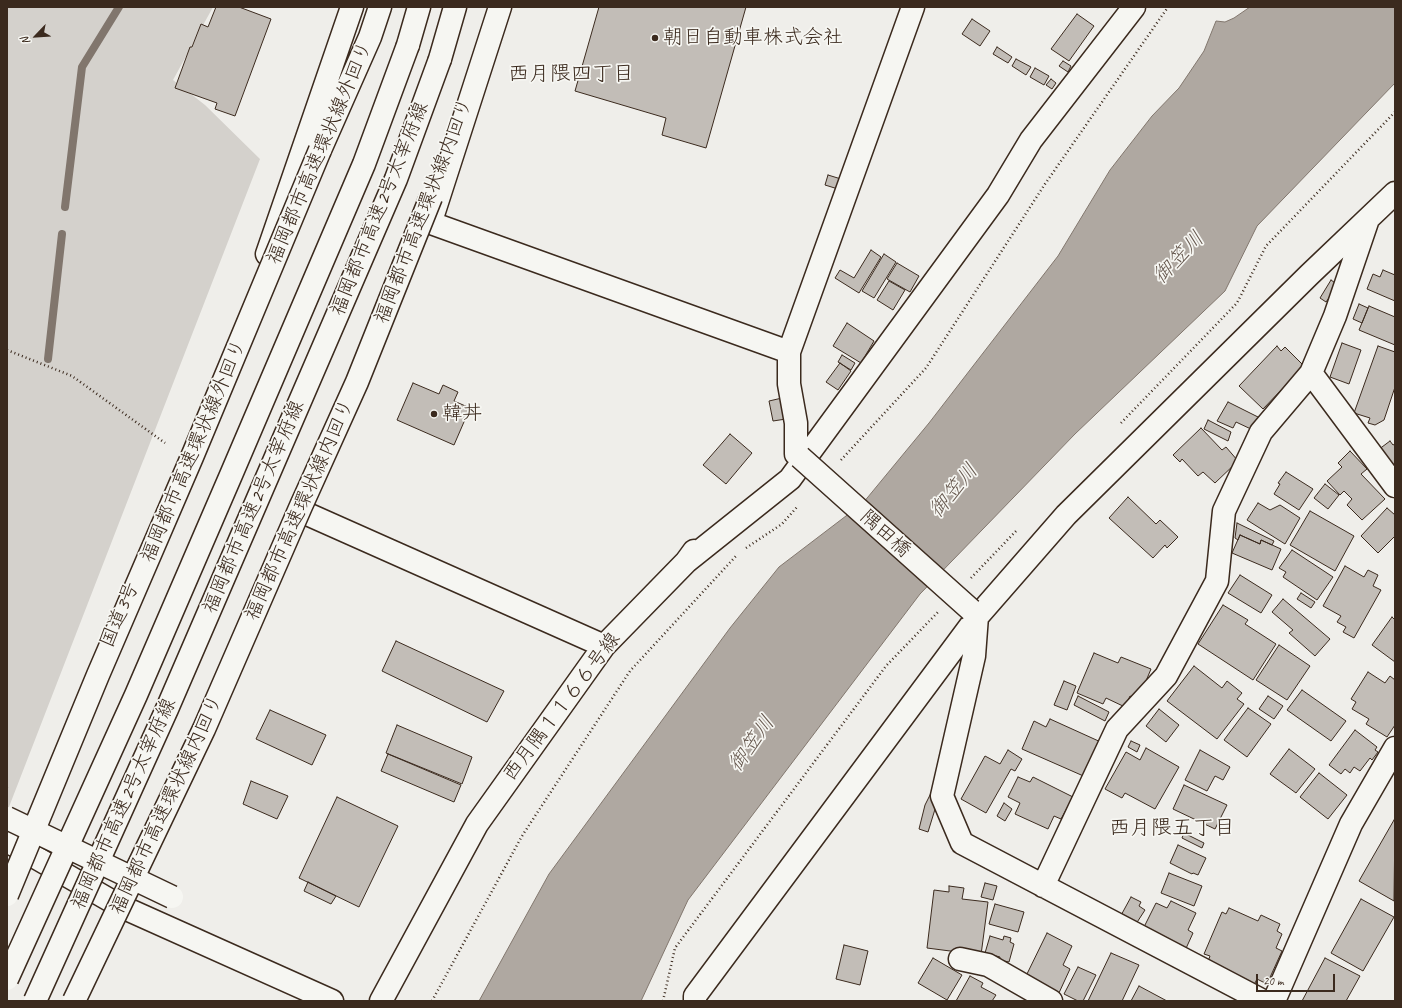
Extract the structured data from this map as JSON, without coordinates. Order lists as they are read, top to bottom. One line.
{"streets":{"main road":["福岡都市高速環状線外回り","福岡都市高速2号太宰府線","福岡都市高速環状線内回り","隅田橋","国道3号","西月隅１１６６号線"]},"crossings":[["隅田橋","西月隅１１６６号線"]],"districts":["西月隈四丁目","西月隈五丁目"],"water":["御笠川"],"places":["朝日自動車株式会社","韓丼"],"scale_bar":"20 m","north":"bottom left"}
